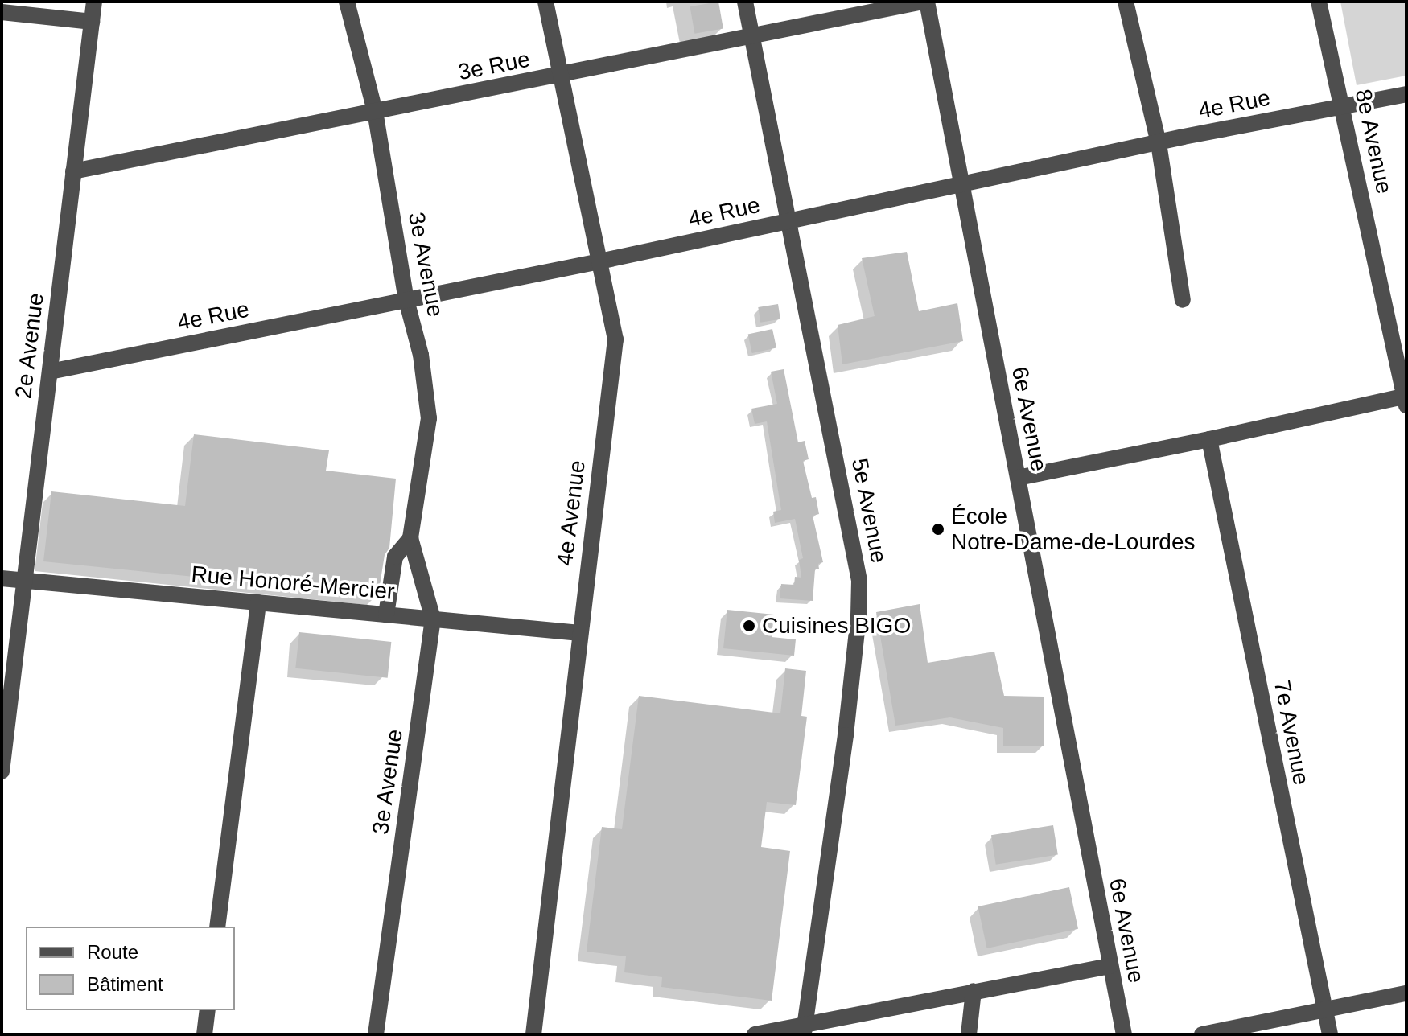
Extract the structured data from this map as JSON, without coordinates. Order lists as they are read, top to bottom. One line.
{"streets":{"street":["3e Rue","4e Rue","8e Avenue","3e Avenue","2e Avenue","6e Avenue","5e Avenue","4e Avenue","Rue Honoré-Mercier","7e Avenue"]},"crossings":[["3e Rue","3e Avenue"],["3e Rue","2e Avenue"],["3e Rue","6e Avenue"],["3e Rue","5e Avenue"],["3e Rue","4e Avenue"],["4e Rue","8e Avenue"],["4e Rue","3e Avenue"],["4e Rue","2e Avenue"],["4e Rue","6e Avenue"],["4e Rue","5e Avenue"],["4e Rue","4e Avenue"],["3e Avenue","Rue Honoré-Mercier"],["2e Avenue","Rue Honoré-Mercier"],["4e Avenue","Rue Honoré-Mercier"]],"places":["École Notre-Dame-de-Lourdes","Cuisines BIGO"],"legend":["Route","Bâtiment"]}
